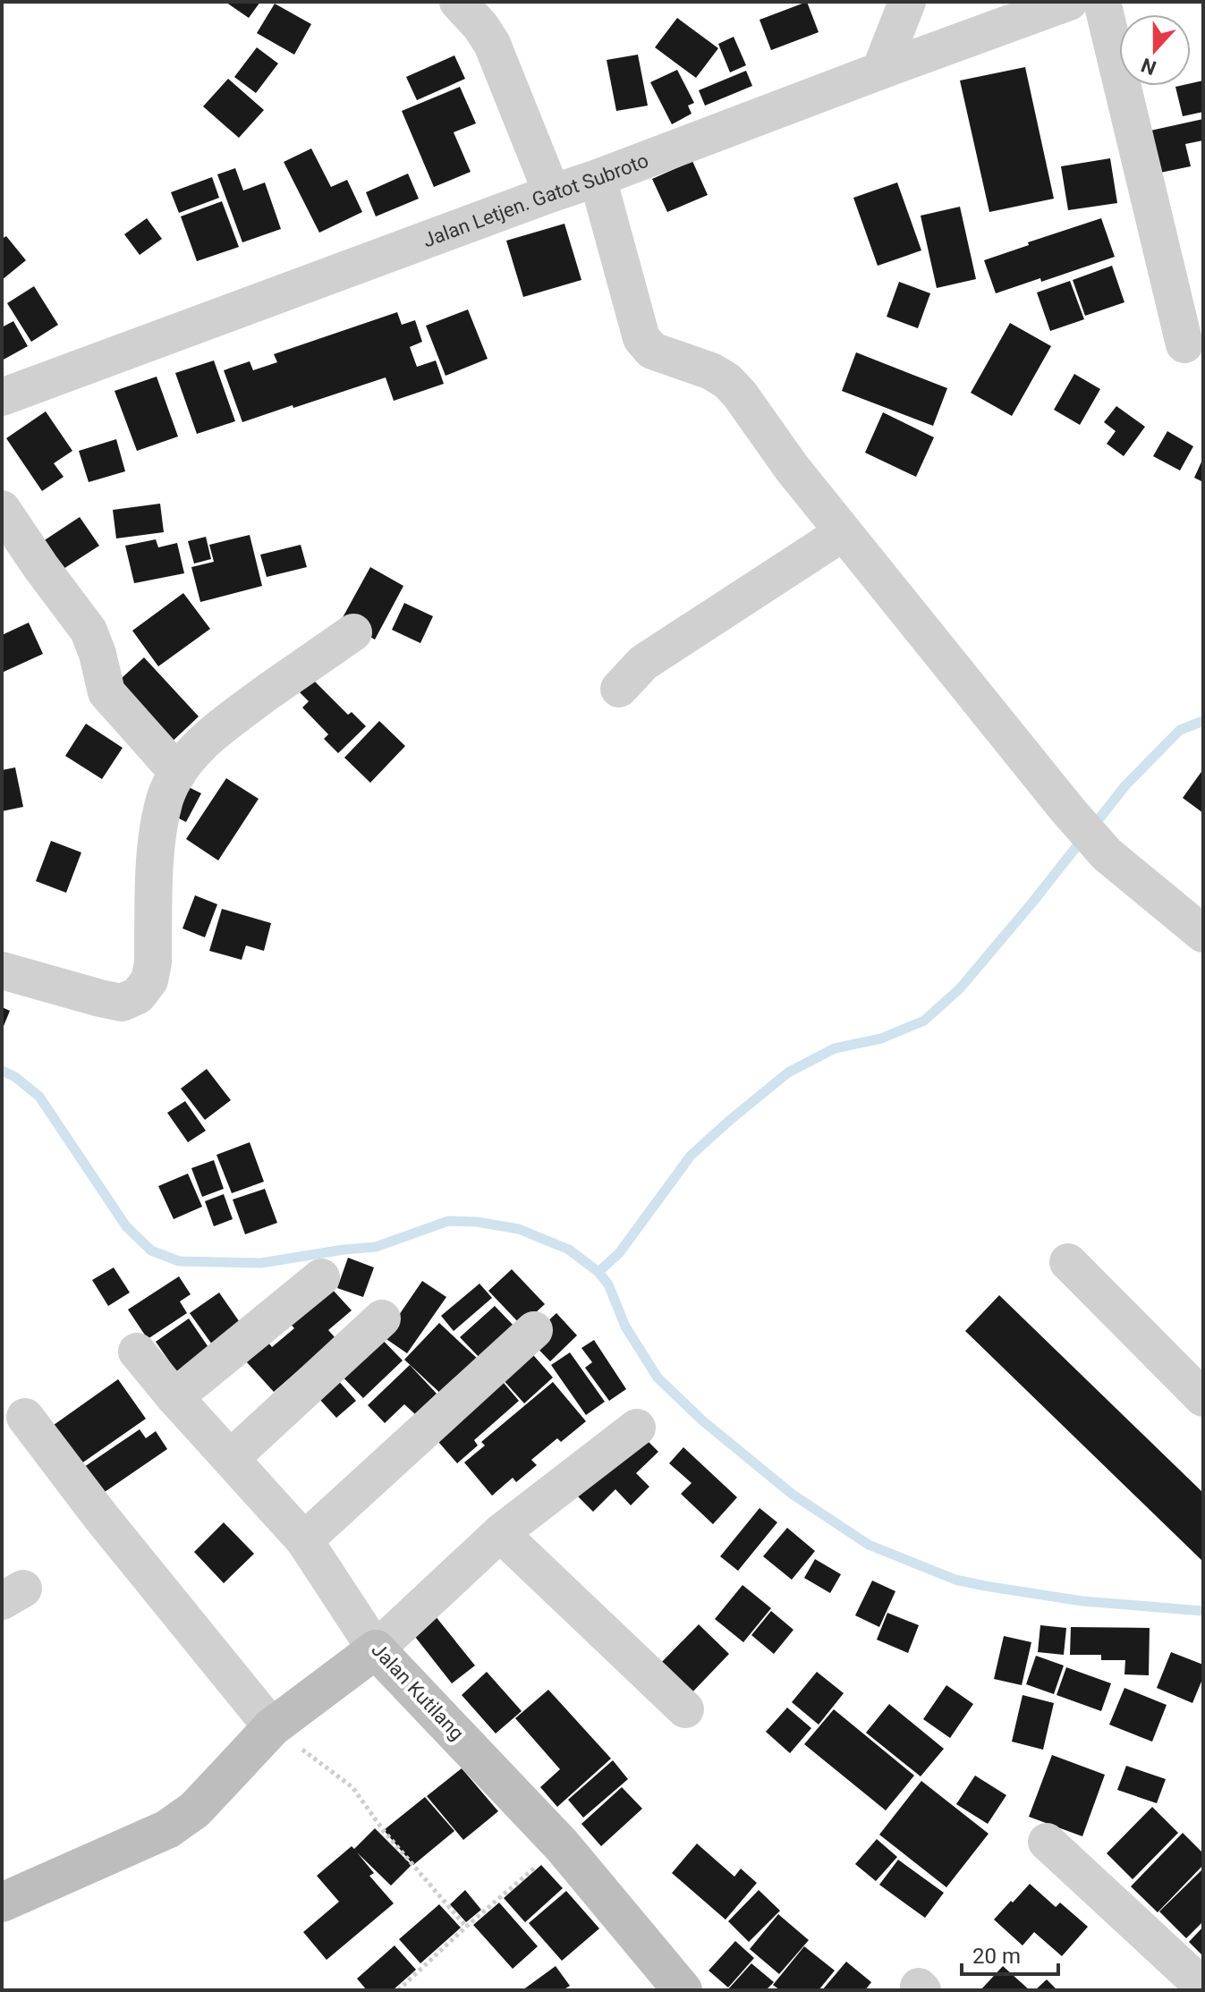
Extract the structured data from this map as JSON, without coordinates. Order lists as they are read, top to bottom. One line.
{"streets":{"main road":["Jalan Kutilang"],"street":["Jalan Letjen. Gatot Subroto"]},"scale_bar":"20 m","north":"bottom"}
